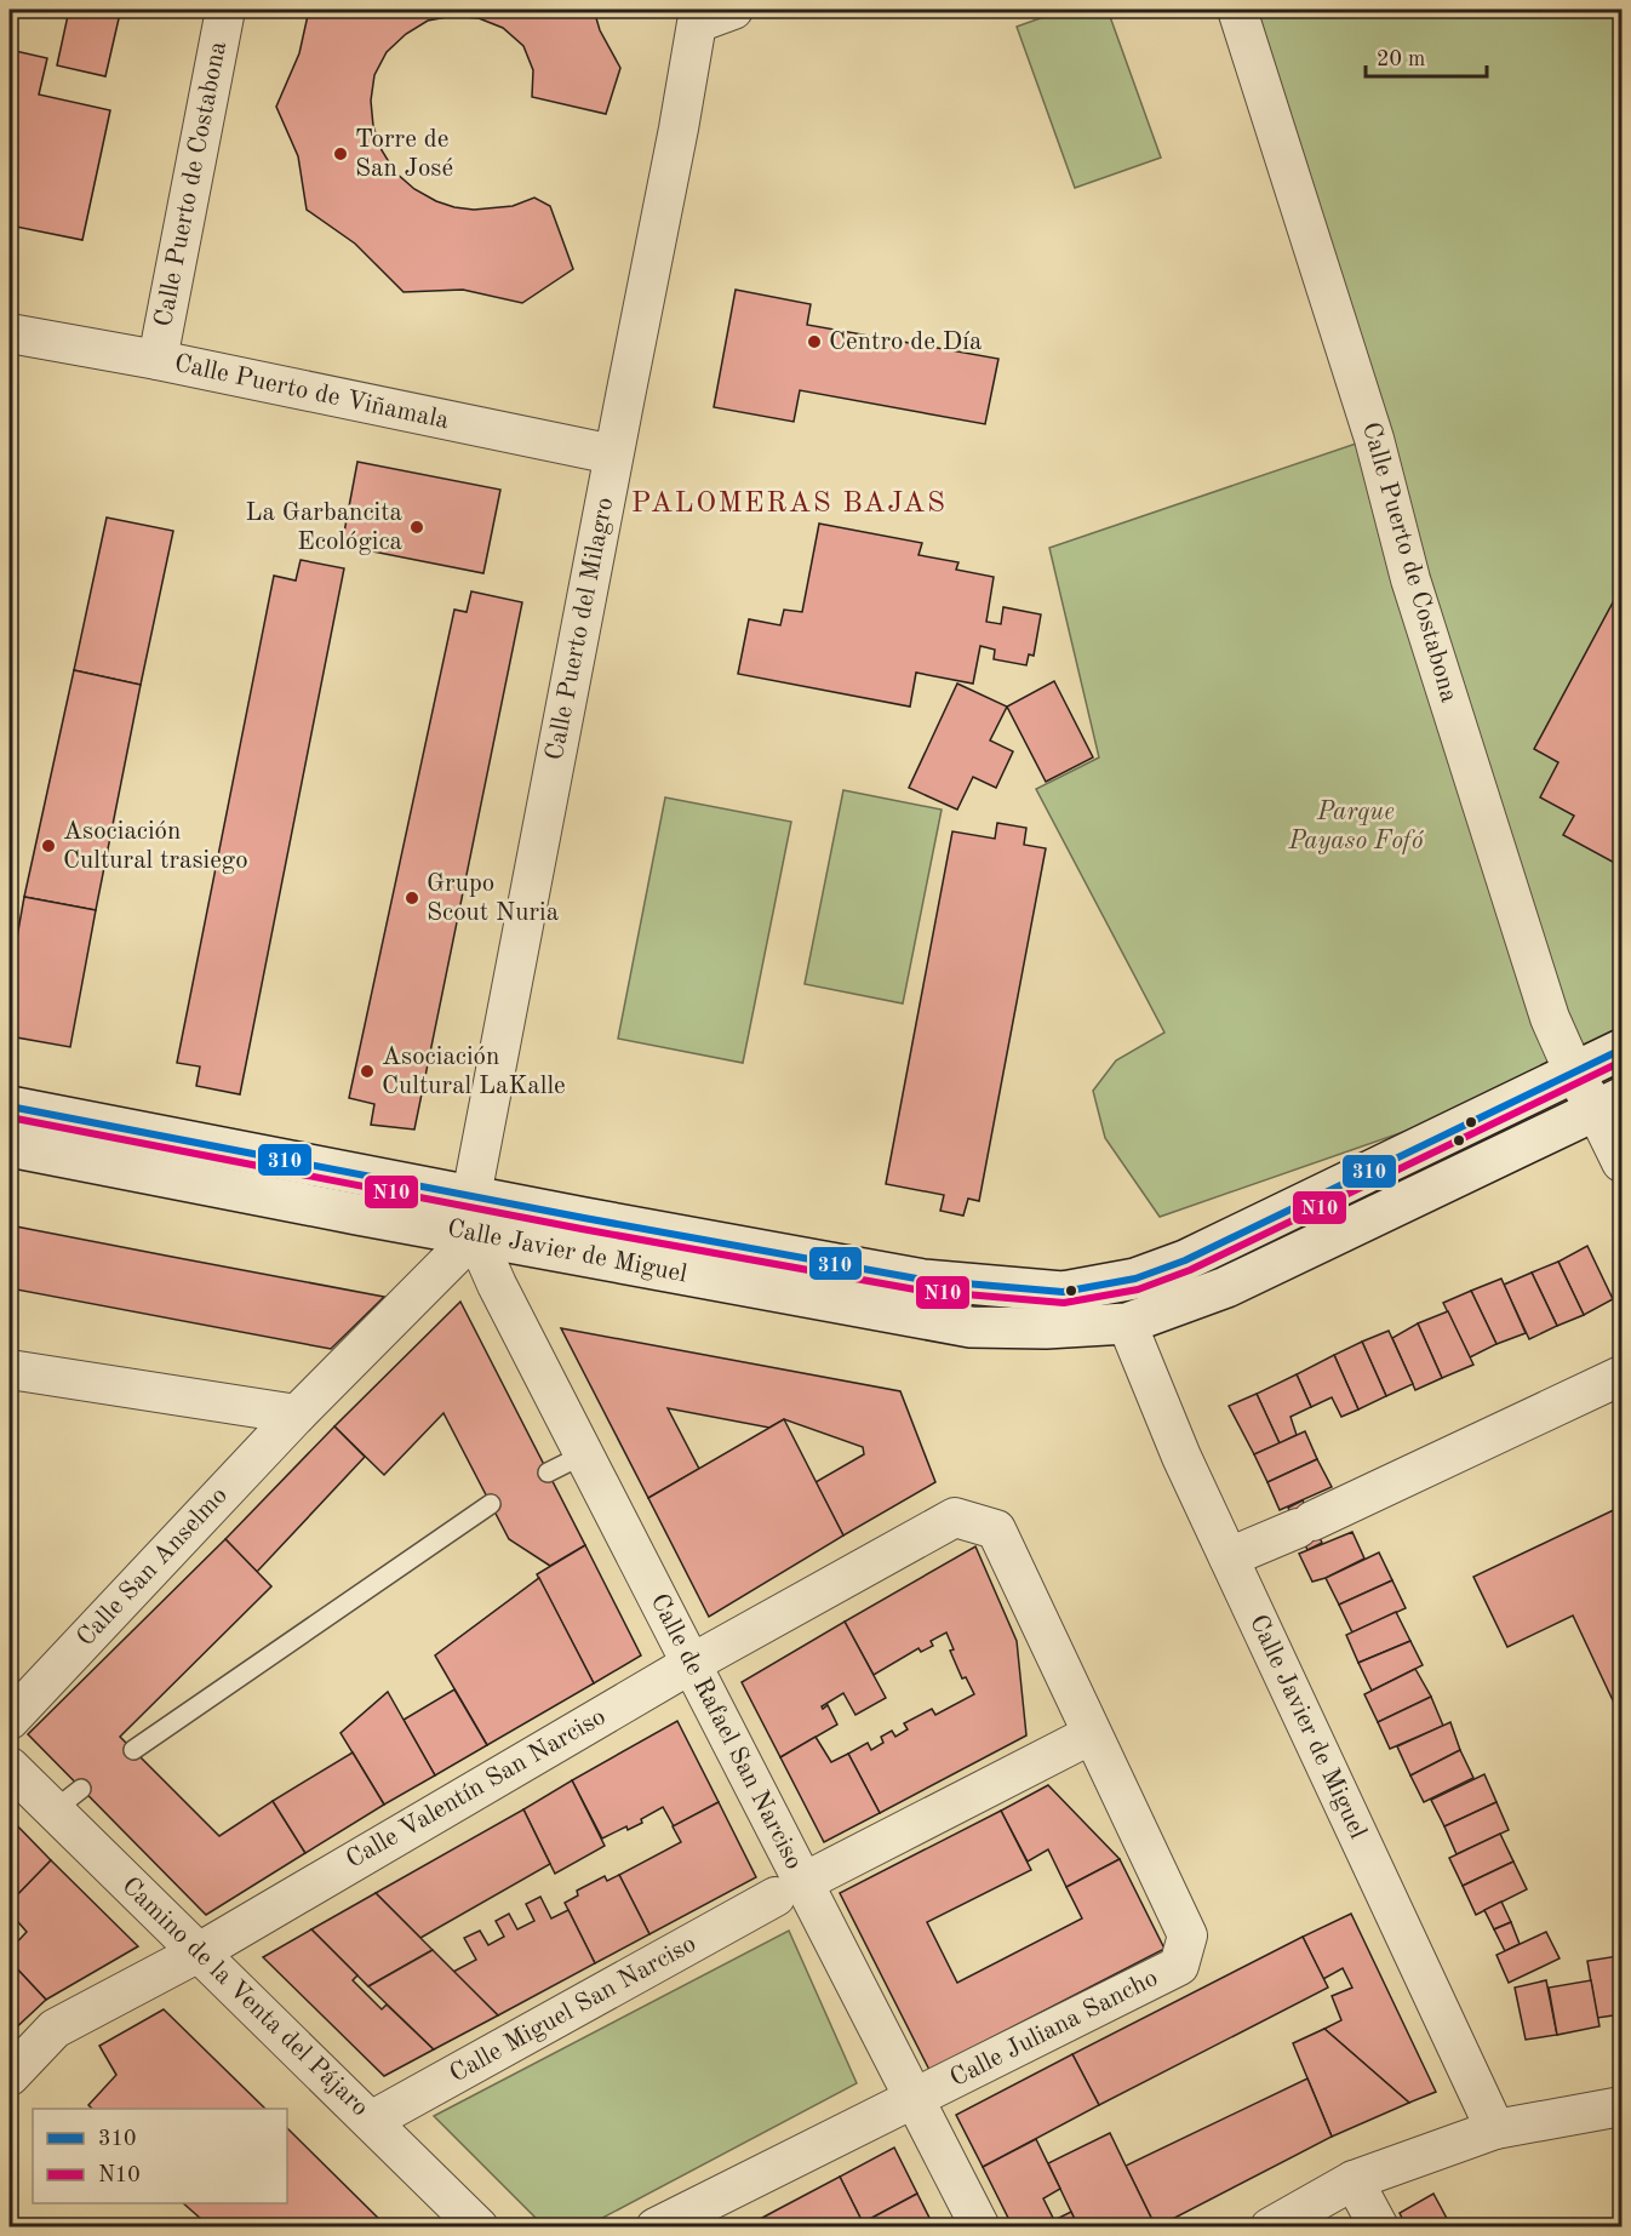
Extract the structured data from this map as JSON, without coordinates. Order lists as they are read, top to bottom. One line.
{"streets":{"street":["Calle Puerto de Costabona","Calle Puerto de Viñamala","Calle Puerto del Milagro","Calle Javier de Miguel","Calle San Anselmo","Calle de Rafael San Narciso","Calle Valentín San Narciso","Camino de la Venta del Pájaro","Calle Miguel San Narciso","Calle Juliana Sancho"]},"crossings":[["Calle Puerto de Costabona","Calle Puerto de Viñamala"],["Calle Puerto de Costabona","Calle Javier de Miguel"],["Calle Puerto de Viñamala","Calle Puerto del Milagro"],["Calle Puerto del Milagro","Calle Javier de Miguel"],["Calle Puerto del Milagro","Calle San Anselmo"],["Calle Puerto del Milagro","Calle de Rafael San Narciso"],["Calle Javier de Miguel","Calle San Anselmo"],["Calle Javier de Miguel","Calle de Rafael San Narciso"],["Calle San Anselmo","Calle de Rafael San Narciso"],["Calle de Rafael San Narciso","Calle Valentín San Narciso"],["Calle de Rafael San Narciso","Calle Juliana Sancho"],["Calle Valentín San Narciso","Camino de la Venta del Pájaro"],["Calle Valentín San Narciso","Calle Juliana Sancho"],["Camino de la Venta del Pájaro","Calle Miguel San Narciso"]],"districts":["PALOMERAS BAJAS"],"parks":["Parque Payaso Fofó"],"places":["Torre de San José","Centro de Día","La Garbancita Ecológica","Asociación Cultural trasiego","Grupo Scout Nuria","Asociación Cultural LaKalle"],"lines":["transit line 310","transit line N10"],"legend":["310","N10"],"scale_bar":"20 m"}
